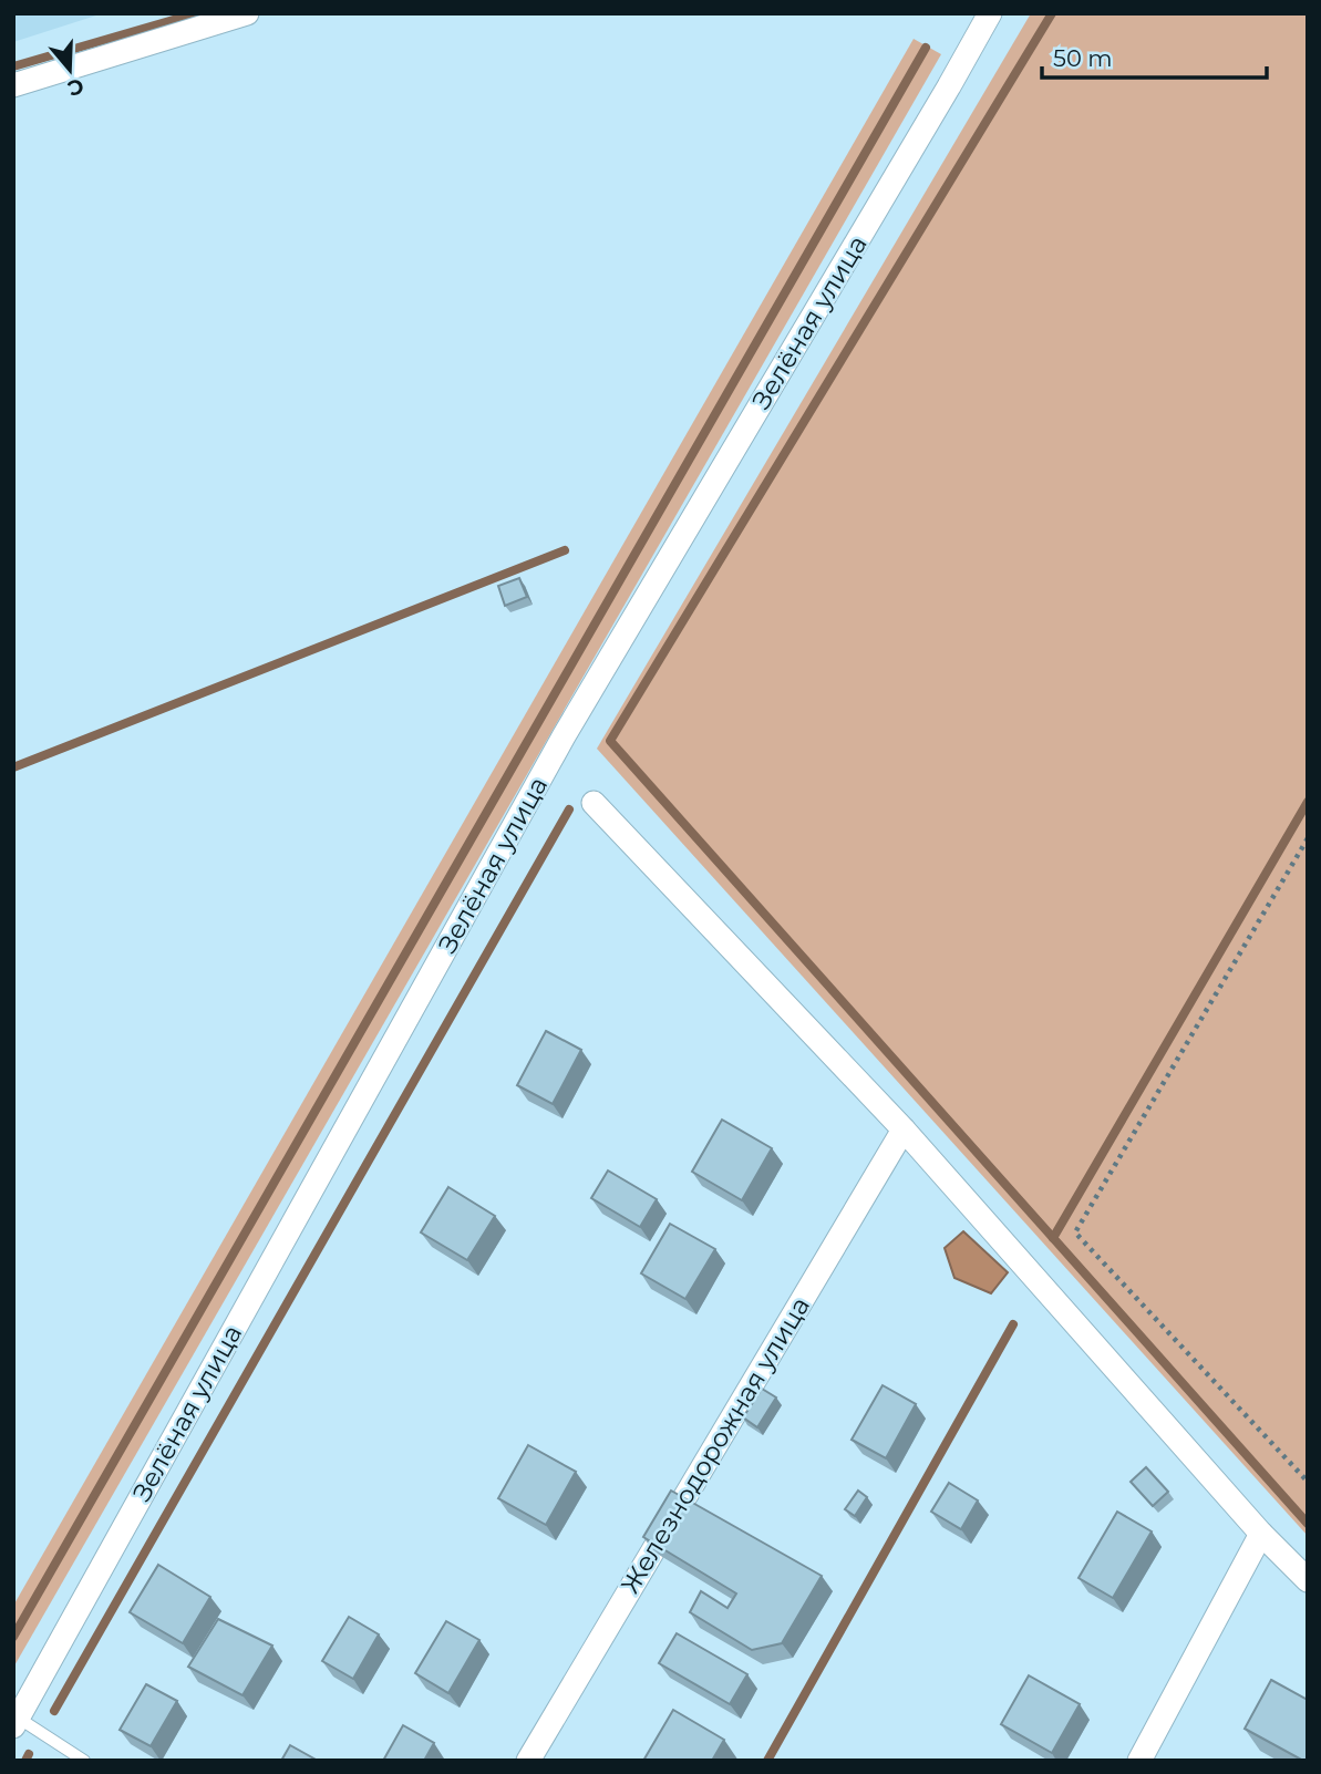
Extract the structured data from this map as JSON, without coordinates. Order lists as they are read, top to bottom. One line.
{"streets":{"street":["Зелёная улица","Железнодорожная улица"]},"scale_bar":"50 m","north":"bottom"}
